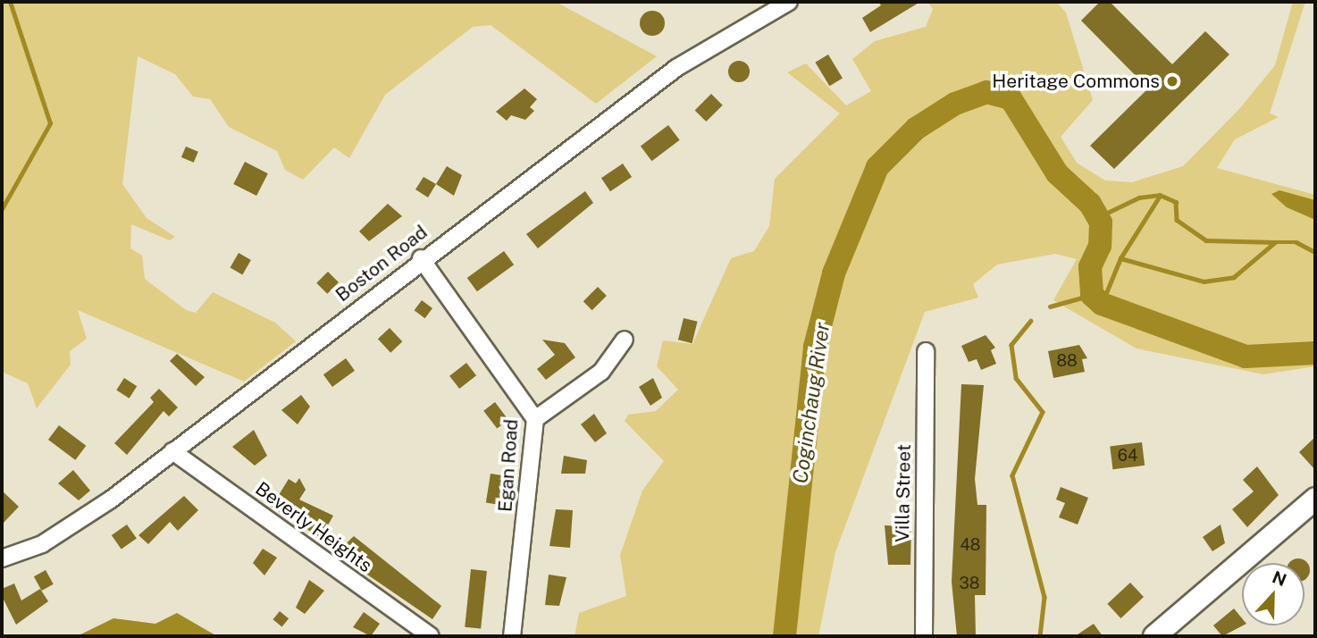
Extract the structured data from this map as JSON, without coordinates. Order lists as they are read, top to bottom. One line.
{"streets":{"street":["Boston Road","Egan Road","Villa Street","Beverly Heights"]},"crossings":[["Boston Road","Egan Road"],["Boston Road","Beverly Heights"]],"water":["Coginchaug River"],"places":["Heritage Commons"],"house_numbers":["88","64","48","38"],"north":"top"}
